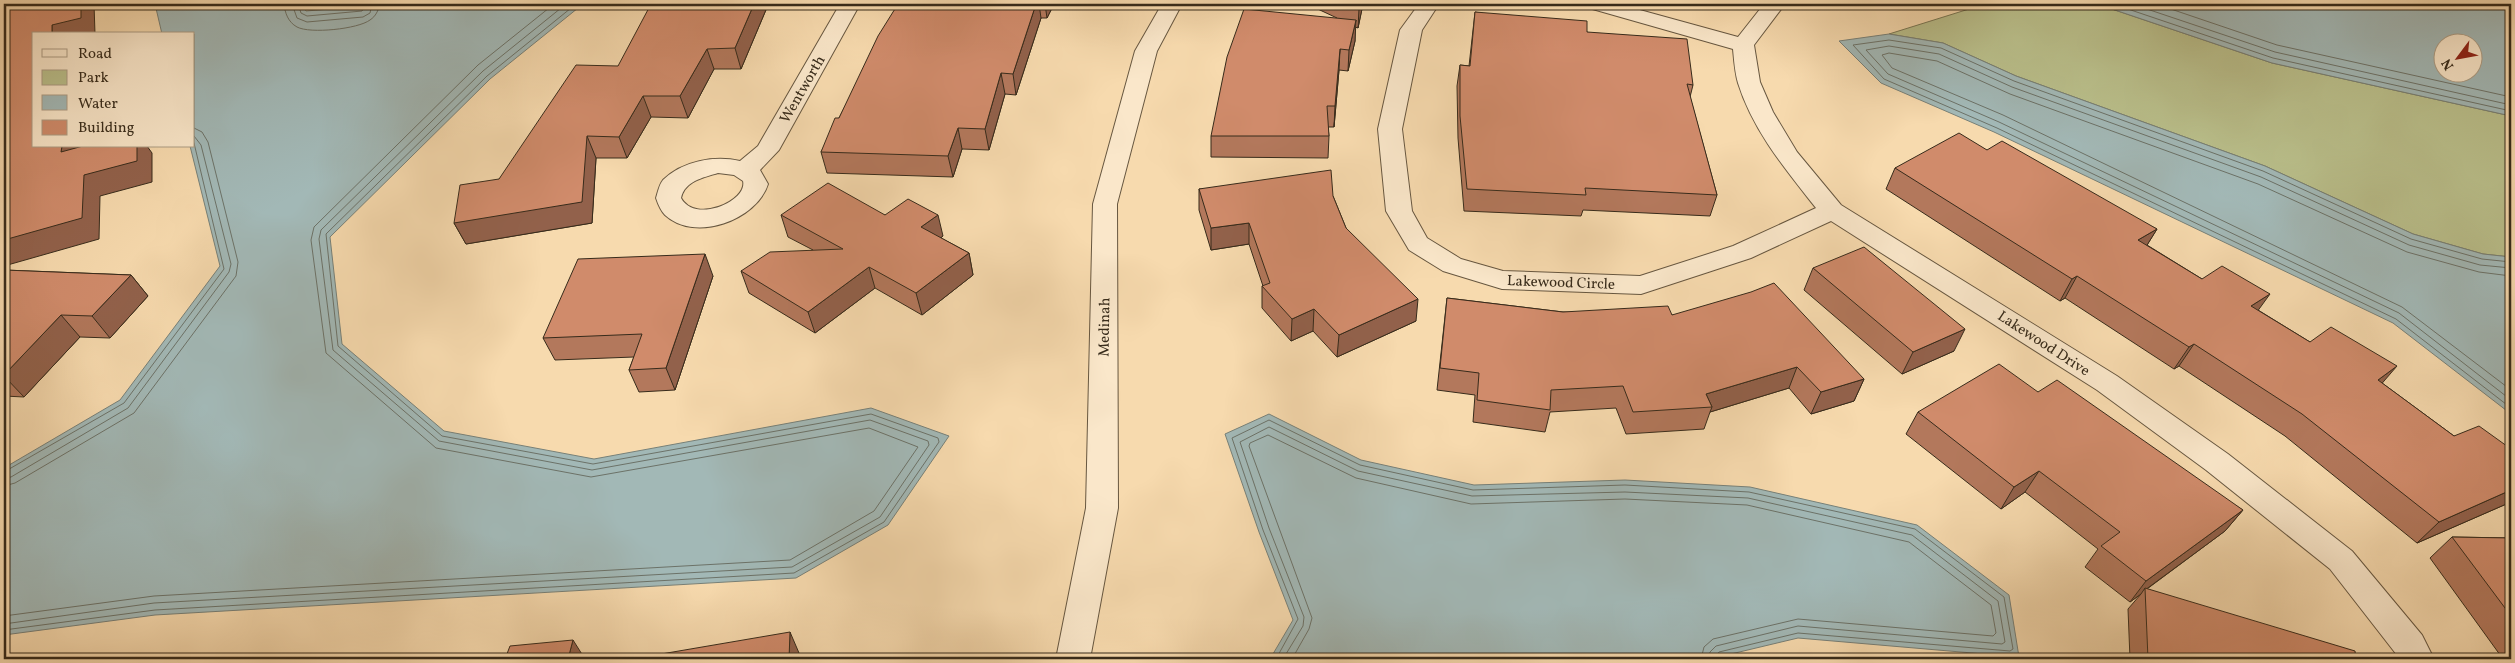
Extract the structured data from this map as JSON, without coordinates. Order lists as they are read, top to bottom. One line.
{"streets":{"street":["Wentworth","Lakewood Circle","Medinah","Lakewood Drive"]},"crossings":[["Lakewood Circle","Lakewood Drive"]],"legend":["Road","Park","Water","Building"],"north":"bottom left"}
